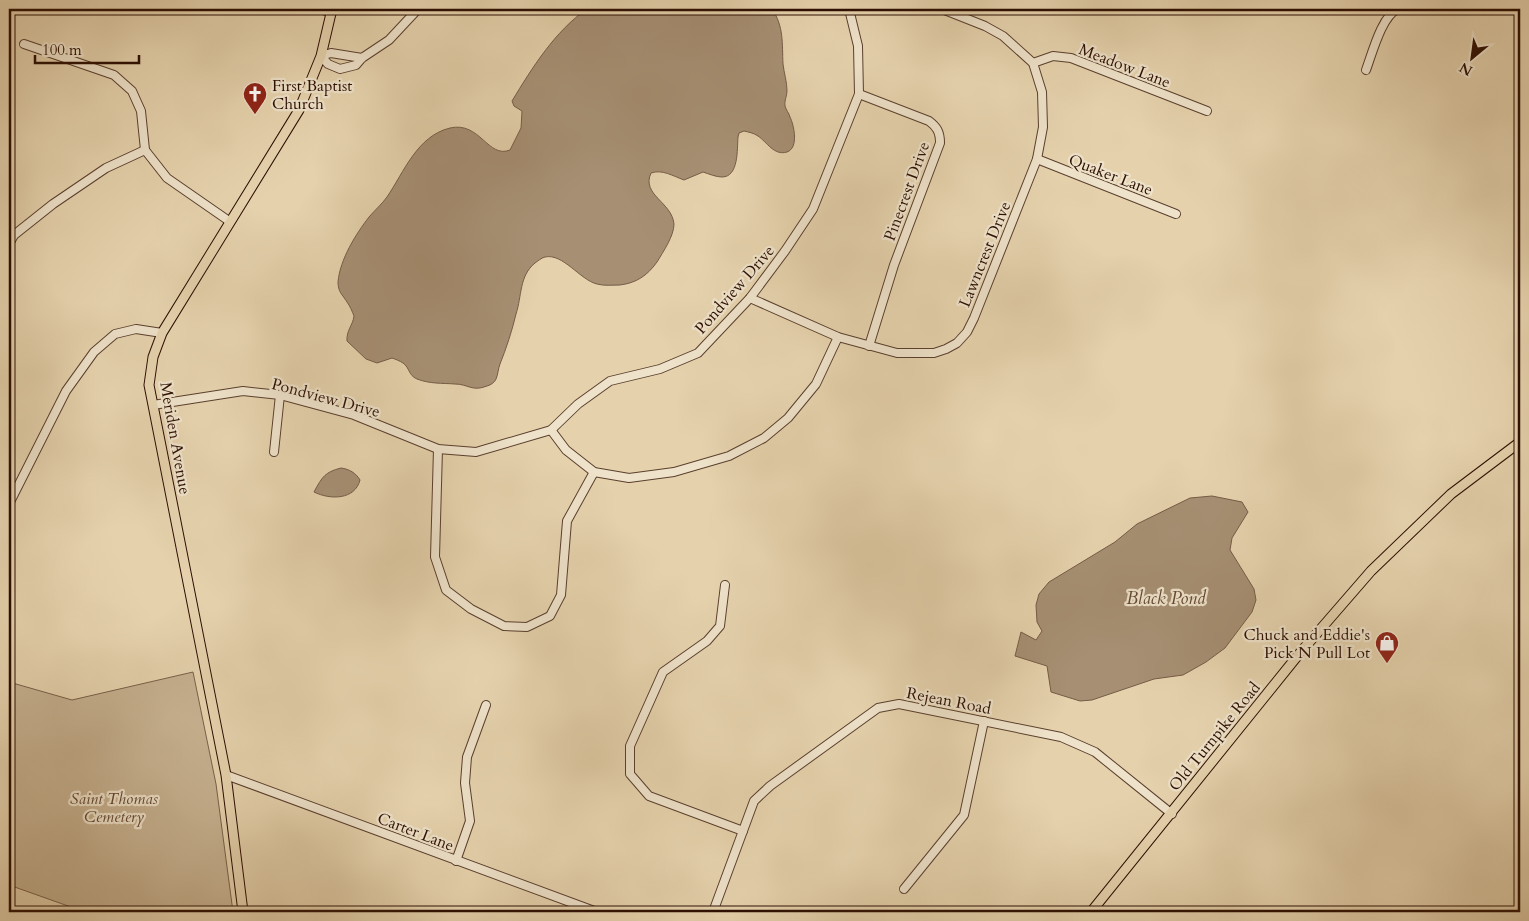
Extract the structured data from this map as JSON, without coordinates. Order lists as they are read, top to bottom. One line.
{"streets":{"main road":["Meriden Avenue","Old Turnpike Road"],"street":["Meadow Lane","Quaker Lane","Pinecrest Drive","Lawncrest Drive","Pondview Drive","Rejean Road","Carter Lane"]},"crossings":[["Meadow Lane","Lawncrest Drive"],["Quaker Lane","Lawncrest Drive"],["Pinecrest Drive","Lawncrest Drive"],["Pinecrest Drive","Pondview Drive"],["Lawncrest Drive","Pondview Drive"],["Pondview Drive","Meriden Avenue"],["Meriden Avenue","Carter Lane"],["Rejean Road","Old Turnpike Road"]],"water":["Black Pond"],"parks":["Saint Thomas Cemetery"],"places":{"church":["First Baptist Church"],"shop":["Chuck and Eddie's Pick N Pull Lot"]},"scale_bar":"100 m","north":"bottom left"}
